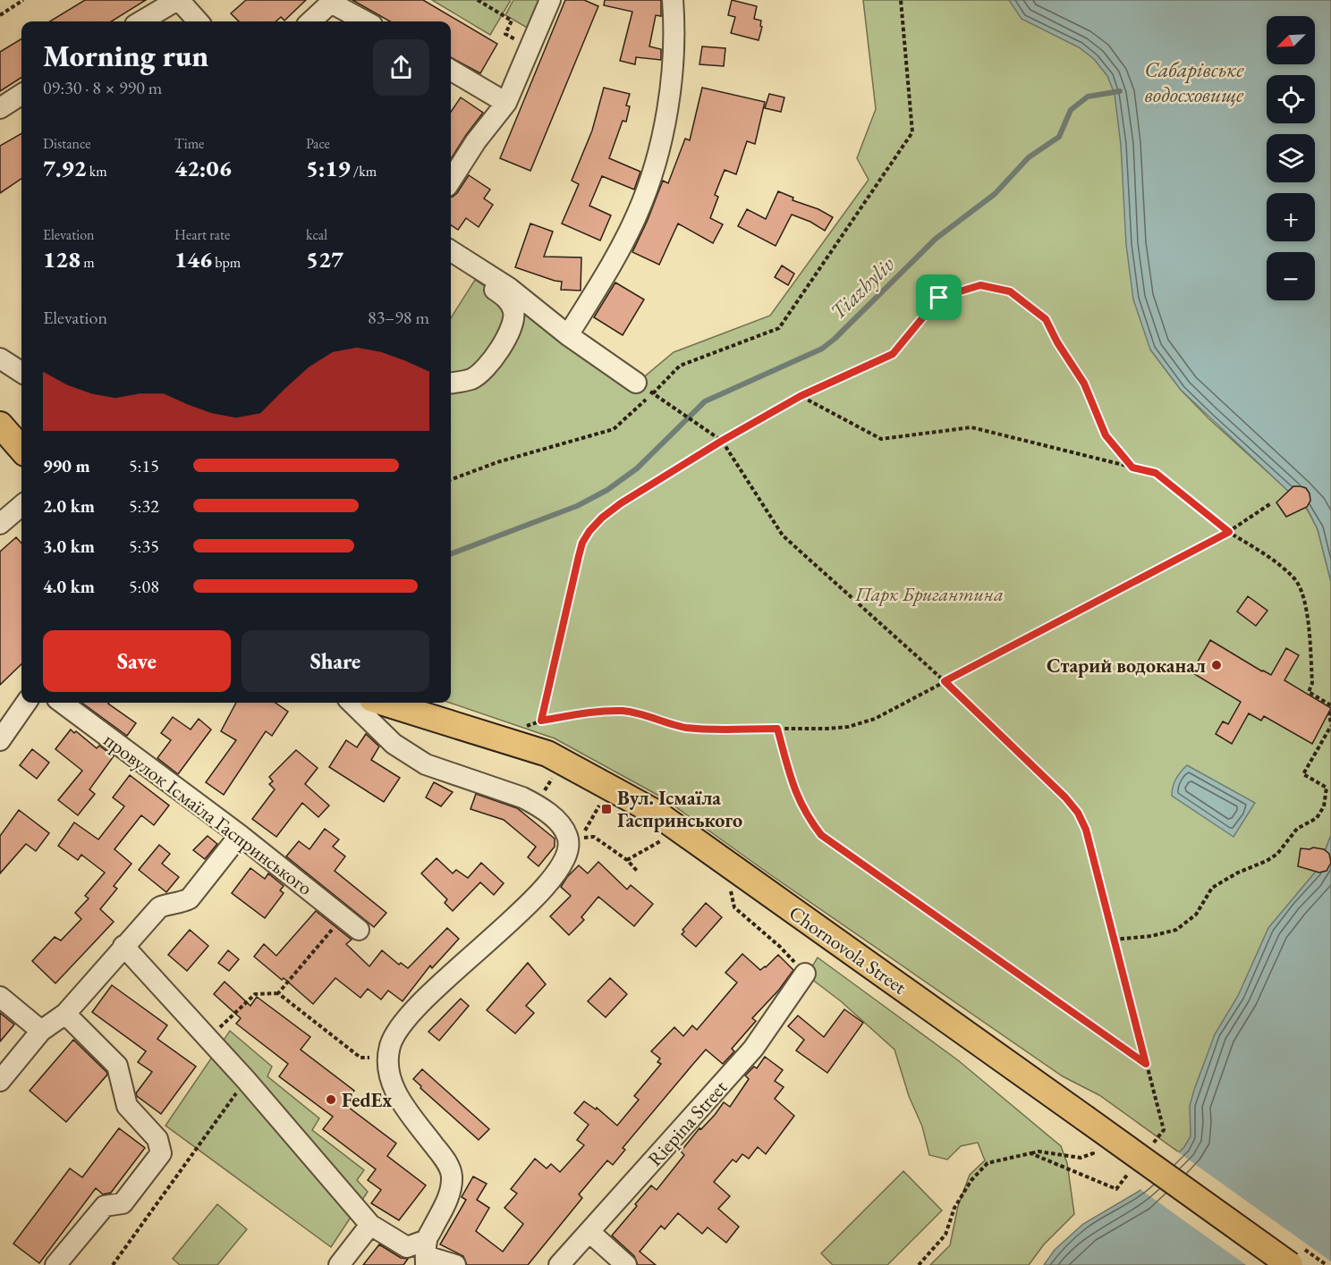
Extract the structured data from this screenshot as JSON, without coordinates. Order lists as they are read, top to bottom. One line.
{"streets":{"main road":["Chornovola Street"],"street":["провулок Ісмаїла Гаспринського","Riepina Street"]},"water":["Сабарівське водосховище","Tiazhyliv"],"parks":["Парк Бригантина"],"places":{"other":["Старий водоканал","FedEx"],"transit":["Вул. Ісмаїла Гаспринського"]},"north":"bottom left","page":{"map_buttons":["+","−"],"heading":["Morning run","09:30 · 8 × 990 m"],"stats":[["Distance","7.92 km"],["Time","42:06"],["Pace","5:19 /km"],["Elevation","128 m"],["Heart rate","146 bpm"],["kcal","527"]],"chart":["Elevation","83–98 m"],"list":[{"name":"990 m","note":"5:15"},{"name":"2.0 km","note":"5:32"},{"name":"3.0 km","note":"5:35"},{"name":"4.0 km","note":"5:08"}],"buttons":["Save","Share"]}}
